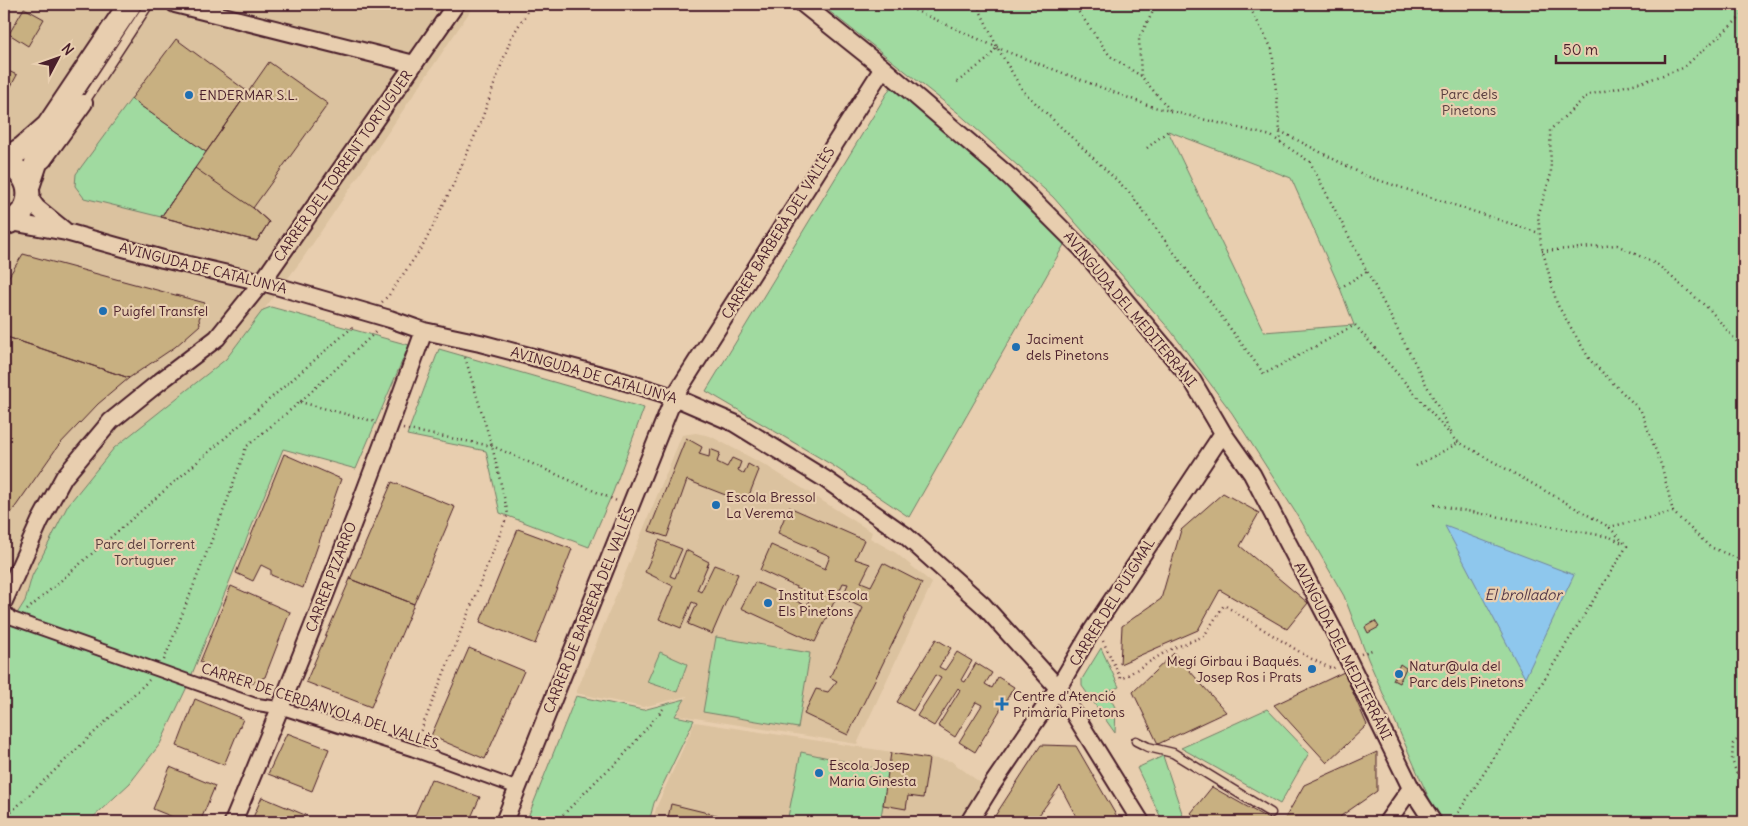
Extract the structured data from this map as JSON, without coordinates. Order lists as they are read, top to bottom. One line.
{"streets":{"street":["CARRER DEL TORRENT TORTUGUER","CARRER BARBERÀ DEL VALLÈS","AVINGUDA DE CATALUNYA","AVINGUDA DEL MEDITERRÀNI","CARRER PIZARRO","CARRER DEL PUIGMAL","CARRER DE BARBERÀ DEL VALLÈS","CARRER DE CERDANYOLA DEL VALLÈS"]},"crossings":[["CARRER DEL TORRENT TORTUGUER","AVINGUDA DE CATALUNYA"],["CARRER BARBERÀ DEL VALLÈS","AVINGUDA DE CATALUNYA"],["CARRER BARBERÀ DEL VALLÈS","AVINGUDA DEL MEDITERRÀNI"],["CARRER BARBERÀ DEL VALLÈS","CARRER DE BARBERÀ DEL VALLÈS"],["AVINGUDA DE CATALUNYA","CARRER PIZARRO"],["AVINGUDA DE CATALUNYA","CARRER DEL PUIGMAL"],["AVINGUDA DE CATALUNYA","CARRER DE BARBERÀ DEL VALLÈS"],["AVINGUDA DEL MEDITERRÀNI","CARRER DEL PUIGMAL"],["CARRER PIZARRO","CARRER DE CERDANYOLA DEL VALLÈS"],["CARRER DE BARBERÀ DEL VALLÈS","CARRER DE CERDANYOLA DEL VALLÈS"]],"water":["El brollador"],"parks":["Parc dels Pinetons","Parc del Torrent Tortuguer"],"places":{"other":["ENDERMAR S.L.","Puigfel Transfel","Jaciment dels Pinetons","Escola Bressol La Verema","Institut Escola Els Pinetons","Megí Girbau i Baqués. Josep Ros i Prats","Natur@ula del Parc dels Pinetons","Escola Josep Maria Ginesta"],"health":["Centre d'Atenció Primària Pinetons"]},"scale_bar":"50 m","north":"top right"}
